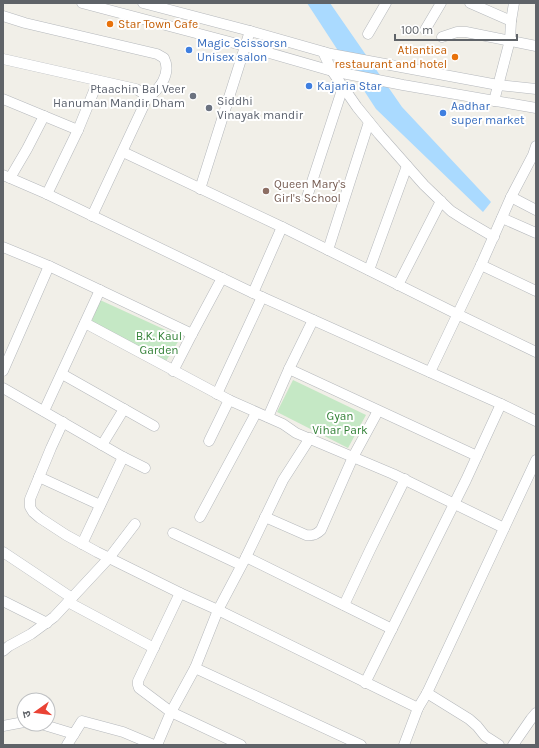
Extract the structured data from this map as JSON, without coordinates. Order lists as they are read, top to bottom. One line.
{"parks":["B.K. Kaul Garden","Gyan Vihar Park"],"places":["Star Town Cafe","Magic Scissorsn Unisex salon","Atlantica restaurant and hotel","Kajaria Star","Ptaachin Bal Veer Hanuman Mandir Dham","Siddhi Vinayak mandir","Aadhar super market","Queen Mary's Girl's School"],"scale_bar":"100 m","north":"left"}
